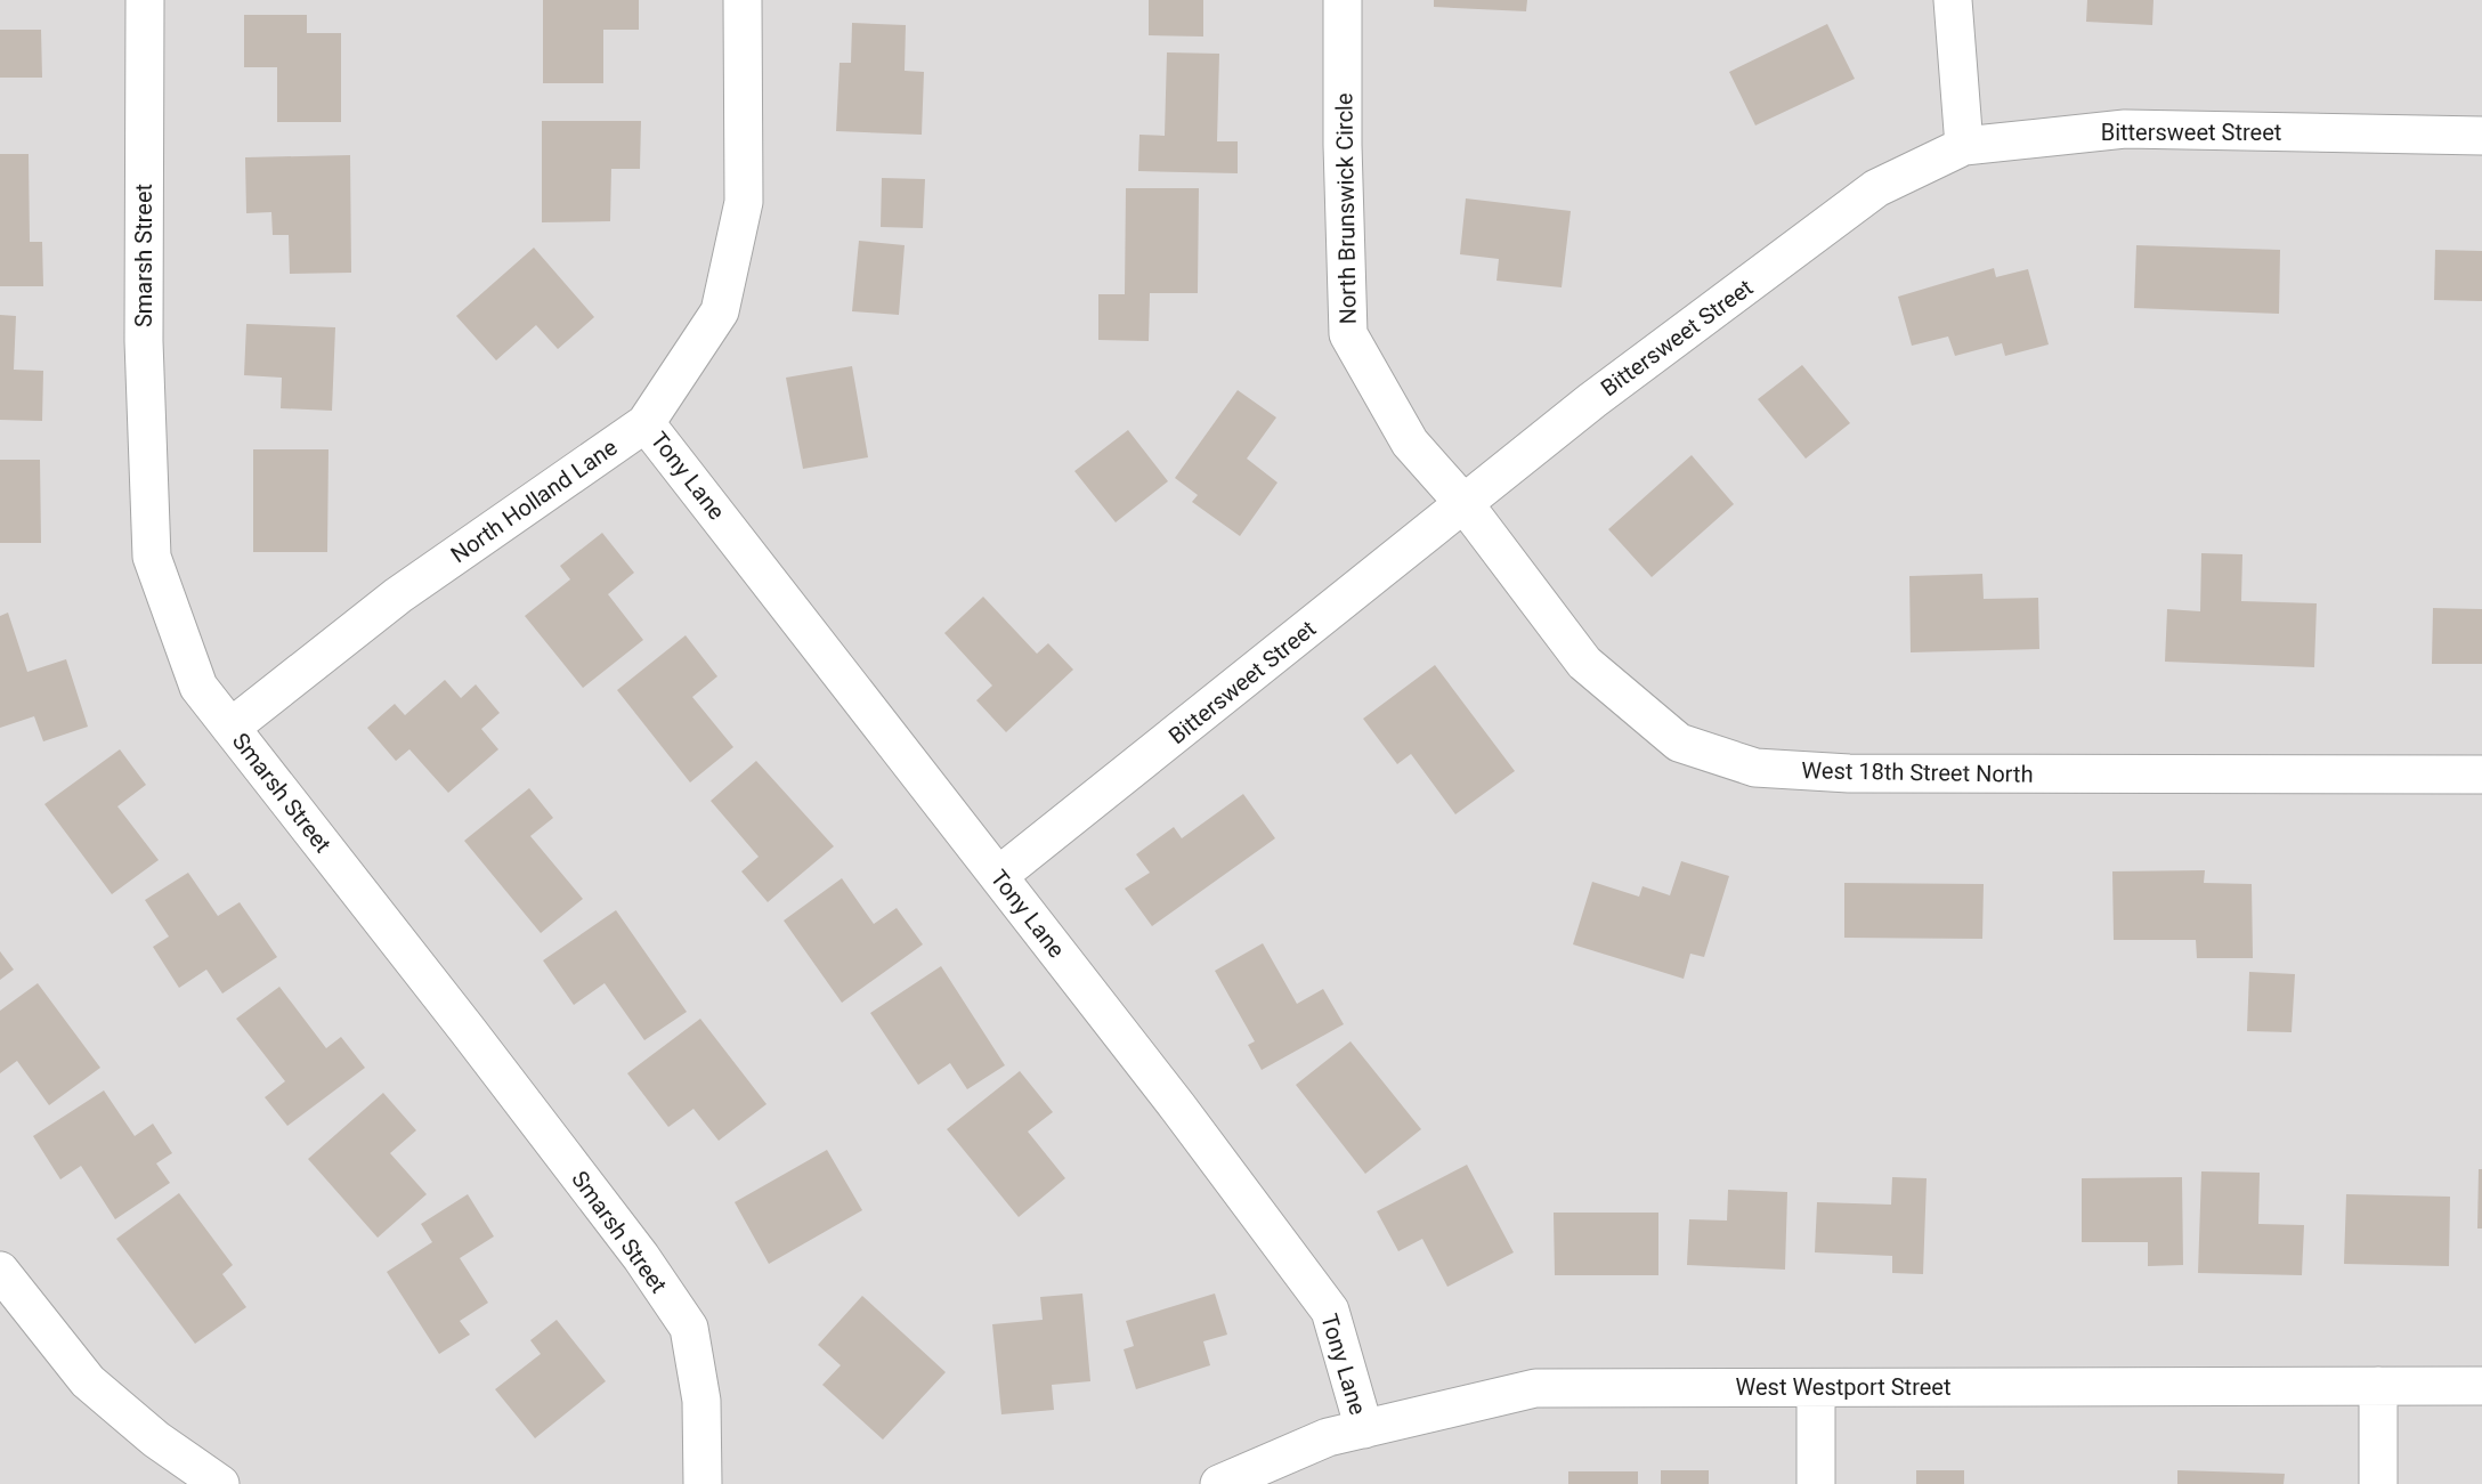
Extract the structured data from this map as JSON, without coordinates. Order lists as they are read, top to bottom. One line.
{"streets":{"street":["Bittersweet Street","North Brunswick Circle","Smarsh Street","Tony Lane","North Holland Lane","West 18th Street North","West Westport Street"]},"crossings":[["Bittersweet Street","North Brunswick Circle"],["Bittersweet Street","Tony Lane"],["Bittersweet Street","West 18th Street North"],["North Brunswick Circle","West 18th Street North"],["Smarsh Street","North Holland Lane"],["Tony Lane","North Holland Lane"],["Tony Lane","West Westport Street"]]}
